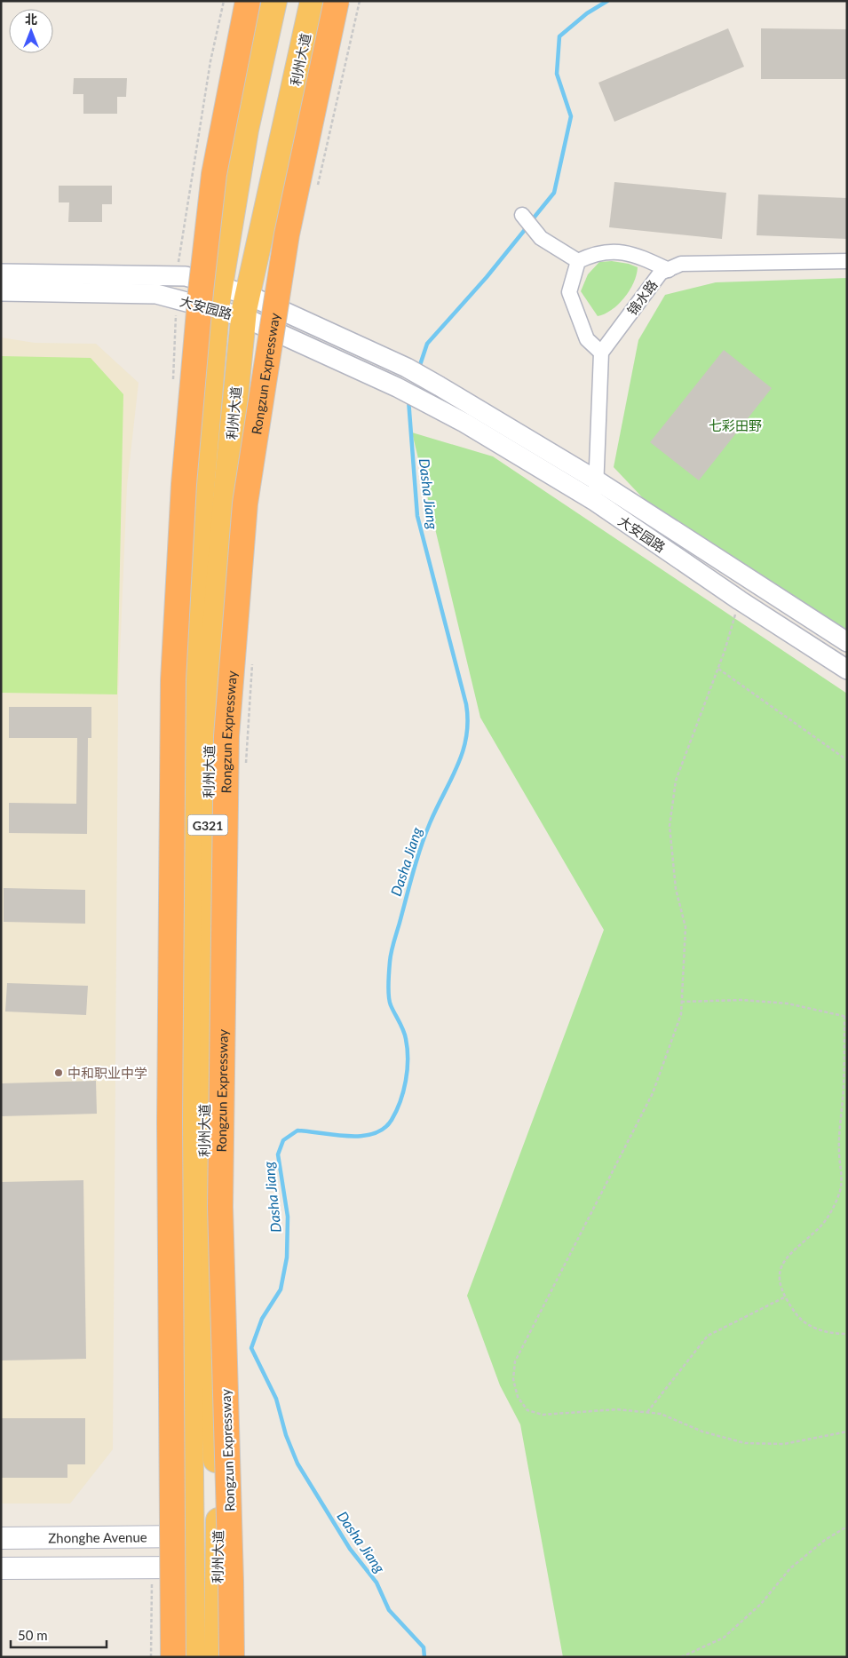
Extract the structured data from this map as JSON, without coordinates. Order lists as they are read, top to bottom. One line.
{"streets":{"highway":["利州大道","Rongzun Expressway","G321"],"main road":["Zhonghe Avenue"],"street":["锦水路","大安园路"]},"crossings":[["利州大道","大安园路"],["利州大道","Zhonghe Avenue"]],"water":["Dasha Jiang"],"parks":["七彩田野"],"places":["中和职业中学"],"scale_bar":"50 m","north":"top"}
